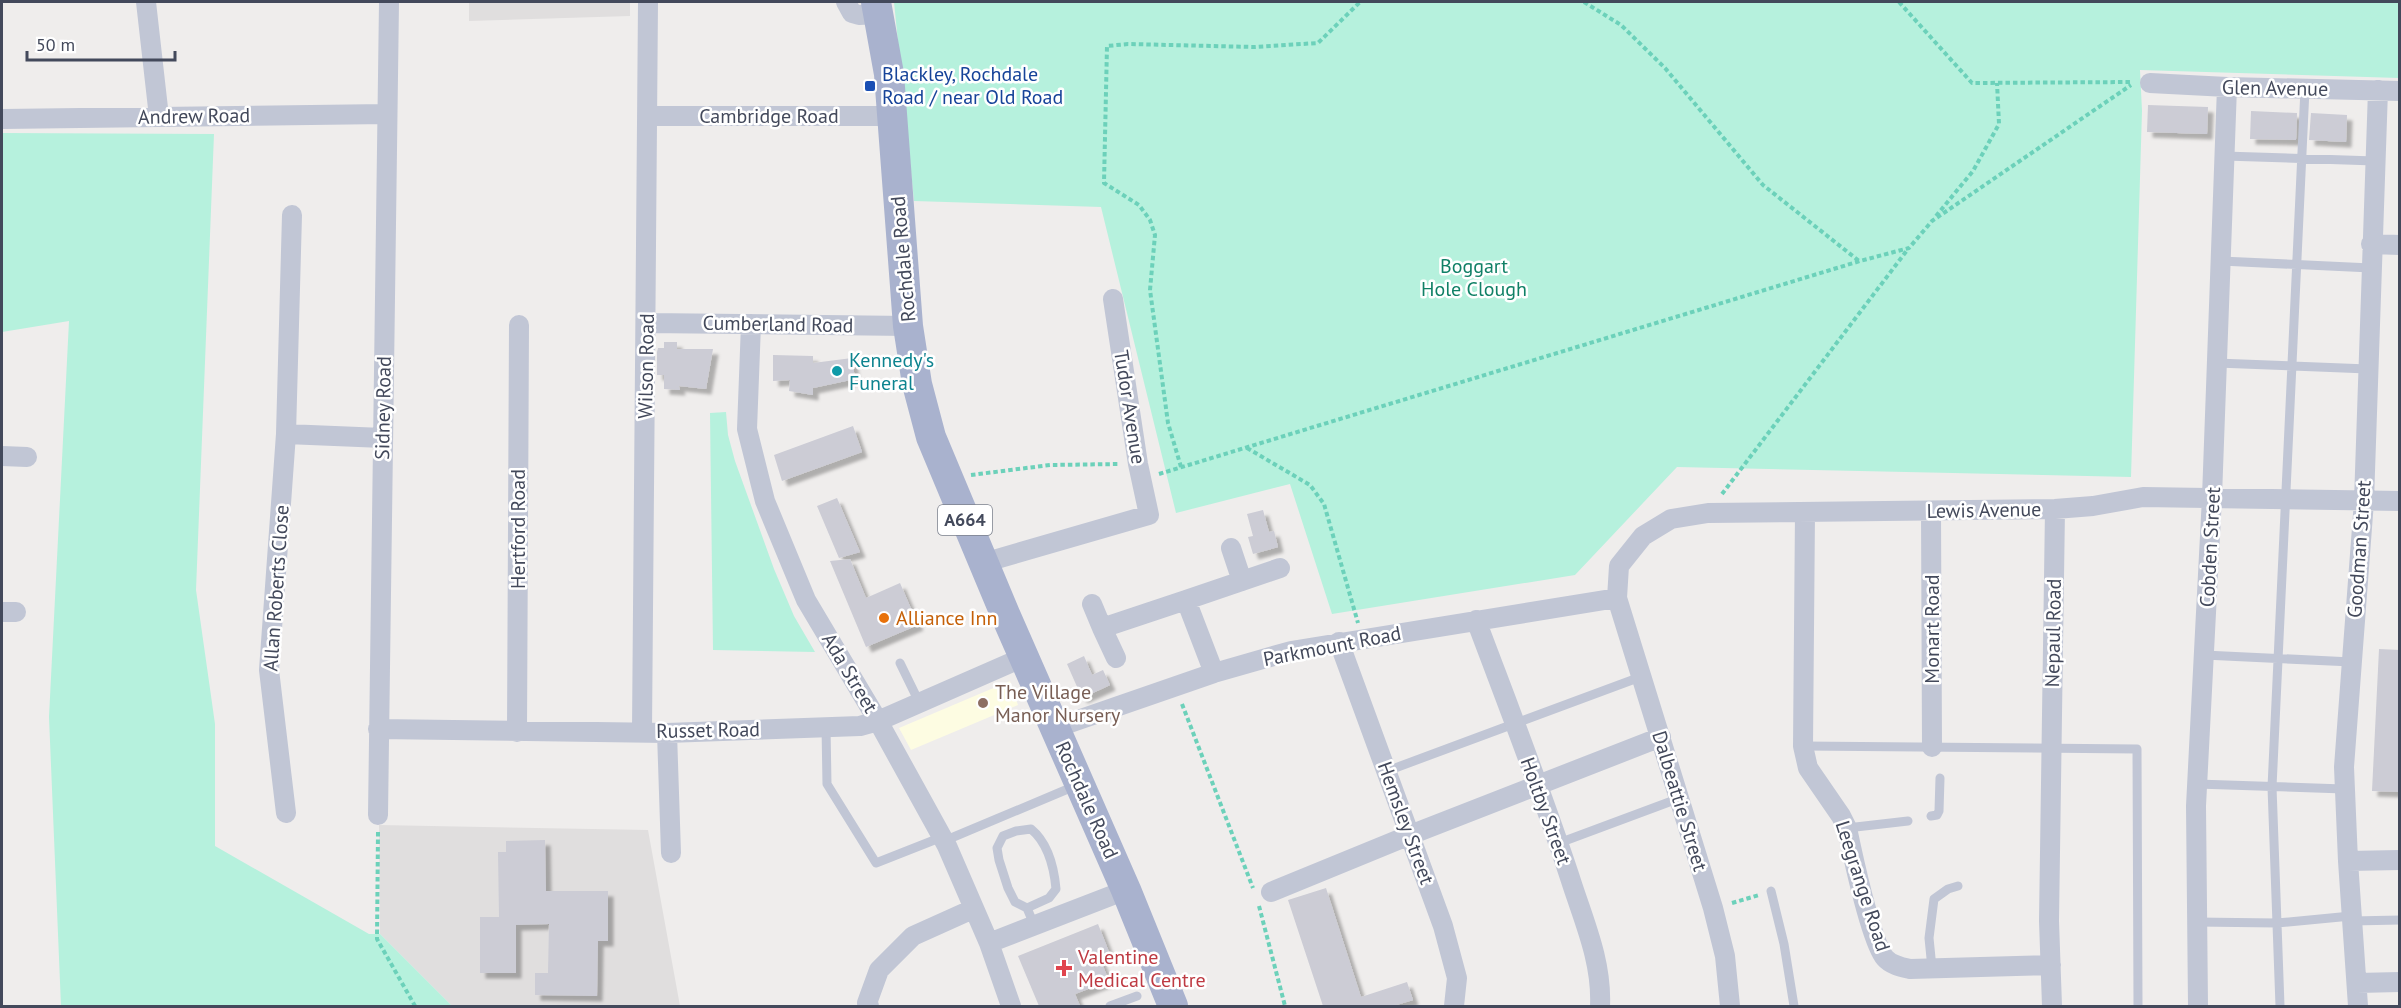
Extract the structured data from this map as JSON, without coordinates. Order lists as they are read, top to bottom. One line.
{"streets":{"main road":["Rochdale Road","A664"],"street":["Glen Avenue","Andrew Road","Cambridge Road","Cumberland Road","Wilson Road","Tudor Avenue","Sidney Road","Lewis Avenue","Hertford Road","Cobden Street","Goodman Street","Allan Roberts Close","Monart Road","Nepaul Road","Parkmount Road","Ada Street","Russet Road","Dalbeattie Street","Holtby Street","Hemsley Street","Leegrange Road"]},"crossings":[["Glen Avenue","Cobden Street"],["Glen Avenue","Goodman Street"],["Andrew Road","Sidney Road"],["Cambridge Road","Rochdale Road"],["Cambridge Road","Wilson Road"],["Rochdale Road","Cumberland Road"],["Rochdale Road","Tudor Avenue"],["Rochdale Road","Parkmount Road"],["Rochdale Road","Russet Road"],["Cumberland Road","Wilson Road"],["Cumberland Road","Ada Street"],["Wilson Road","Russet Road"],["Sidney Road","Russet Road"],["Lewis Avenue","Cobden Street"],["Lewis Avenue","Goodman Street"],["Lewis Avenue","Monart Road"],["Lewis Avenue","Nepaul Road"],["Lewis Avenue","Parkmount Road"],["Lewis Avenue","Dalbeattie Street"],["Lewis Avenue","Leegrange Road"],["Hertford Road","Russet Road"],["Nepaul Road","Leegrange Road"],["Parkmount Road","Dalbeattie Street"],["Parkmount Road","Holtby Street"],["Parkmount Road","Hemsley Street"],["Ada Street","Russet Road"]],"parks":["Boggart Hole Clough"],"places":{"transit":["Blackley, Rochdale Road / near Old Road"],"other":["Kennedy's Funeral","Alliance Inn","The Village Manor Nursery"],"health":["Valentine Medical Centre"]},"scale_bar":"50 m"}
